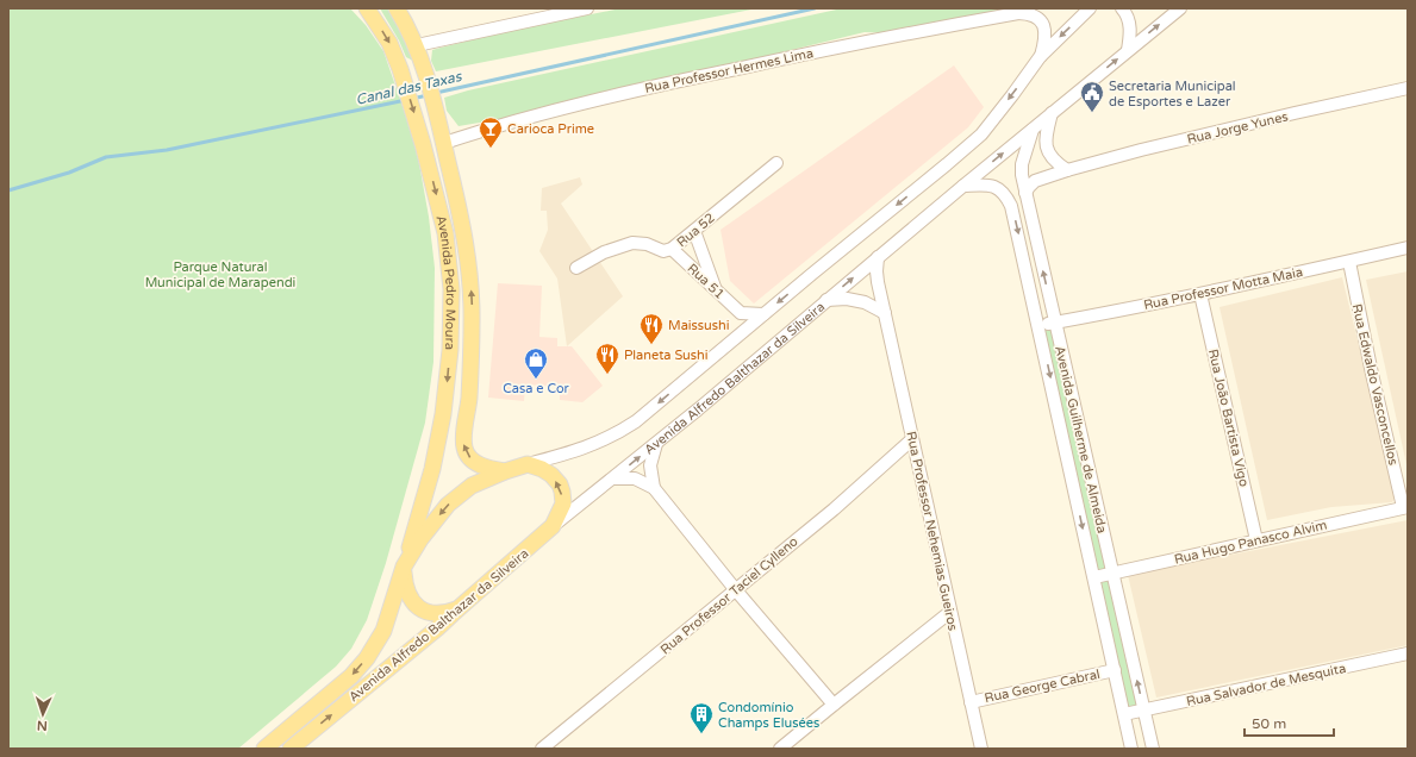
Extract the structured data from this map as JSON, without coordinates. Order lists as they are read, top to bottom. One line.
{"streets":{"main road":["Avenida Pedro Moura","Avenida Alfredo Balthazar da Silveira"],"street":["Rua Professor Hermes Lima","Rua Jorge Yunes","Rua 52","Rua 51","Rua Professor Motta Maia","Rua Edwaldo Vasconcellos","Rua João Bartista Vigo","Avenida Guilherme de Almeida","Rua Professor Nehemias Gueiros","Rua Hugo Panasco Alvim","Rua Professor Taciel Cylleno","Rua Salvador de Mesquita","Rua George Cabral"]},"crossings":[["Rua Professor Hermes Lima","Avenida Pedro Moura"],["Rua Professor Hermes Lima","Avenida Alfredo Balthazar da Silveira"],["Rua Jorge Yunes","Avenida Guilherme de Almeida"],["Rua 52","Rua 51"],["Avenida Pedro Moura","Avenida Alfredo Balthazar da Silveira"],["Rua Professor Motta Maia","Rua Edwaldo Vasconcellos"],["Rua Professor Motta Maia","Rua João Bartista Vigo"],["Rua Professor Motta Maia","Avenida Guilherme de Almeida"],["Avenida Alfredo Balthazar da Silveira","Avenida Guilherme de Almeida"],["Avenida Alfredo Balthazar da Silveira","Rua Professor Nehemias Gueiros"],["Rua Edwaldo Vasconcellos","Rua Hugo Panasco Alvim"],["Rua João Bartista Vigo","Rua Hugo Panasco Alvim"],["Avenida Guilherme de Almeida","Rua Hugo Panasco Alvim"],["Avenida Guilherme de Almeida","Rua Salvador de Mesquita"],["Avenida Guilherme de Almeida","Rua George Cabral"],["Rua Professor Nehemias Gueiros","Rua Professor Taciel Cylleno"],["Rua Professor Nehemias Gueiros","Rua George Cabral"]],"water":["Canal das Taxas"],"parks":["Parque Natural Municipal de Marapendi"],"places":{"public building":["Secretaria Municipal de Esportes e Lazer"],"bar":["Carioca Prime"],"restaurant":["Maissushi","Planeta Sushi"],"shop":["Casa e Cor"],"building":["Condomínio Champs Elusées"]},"scale_bar":"50 m","north":"bottom"}
